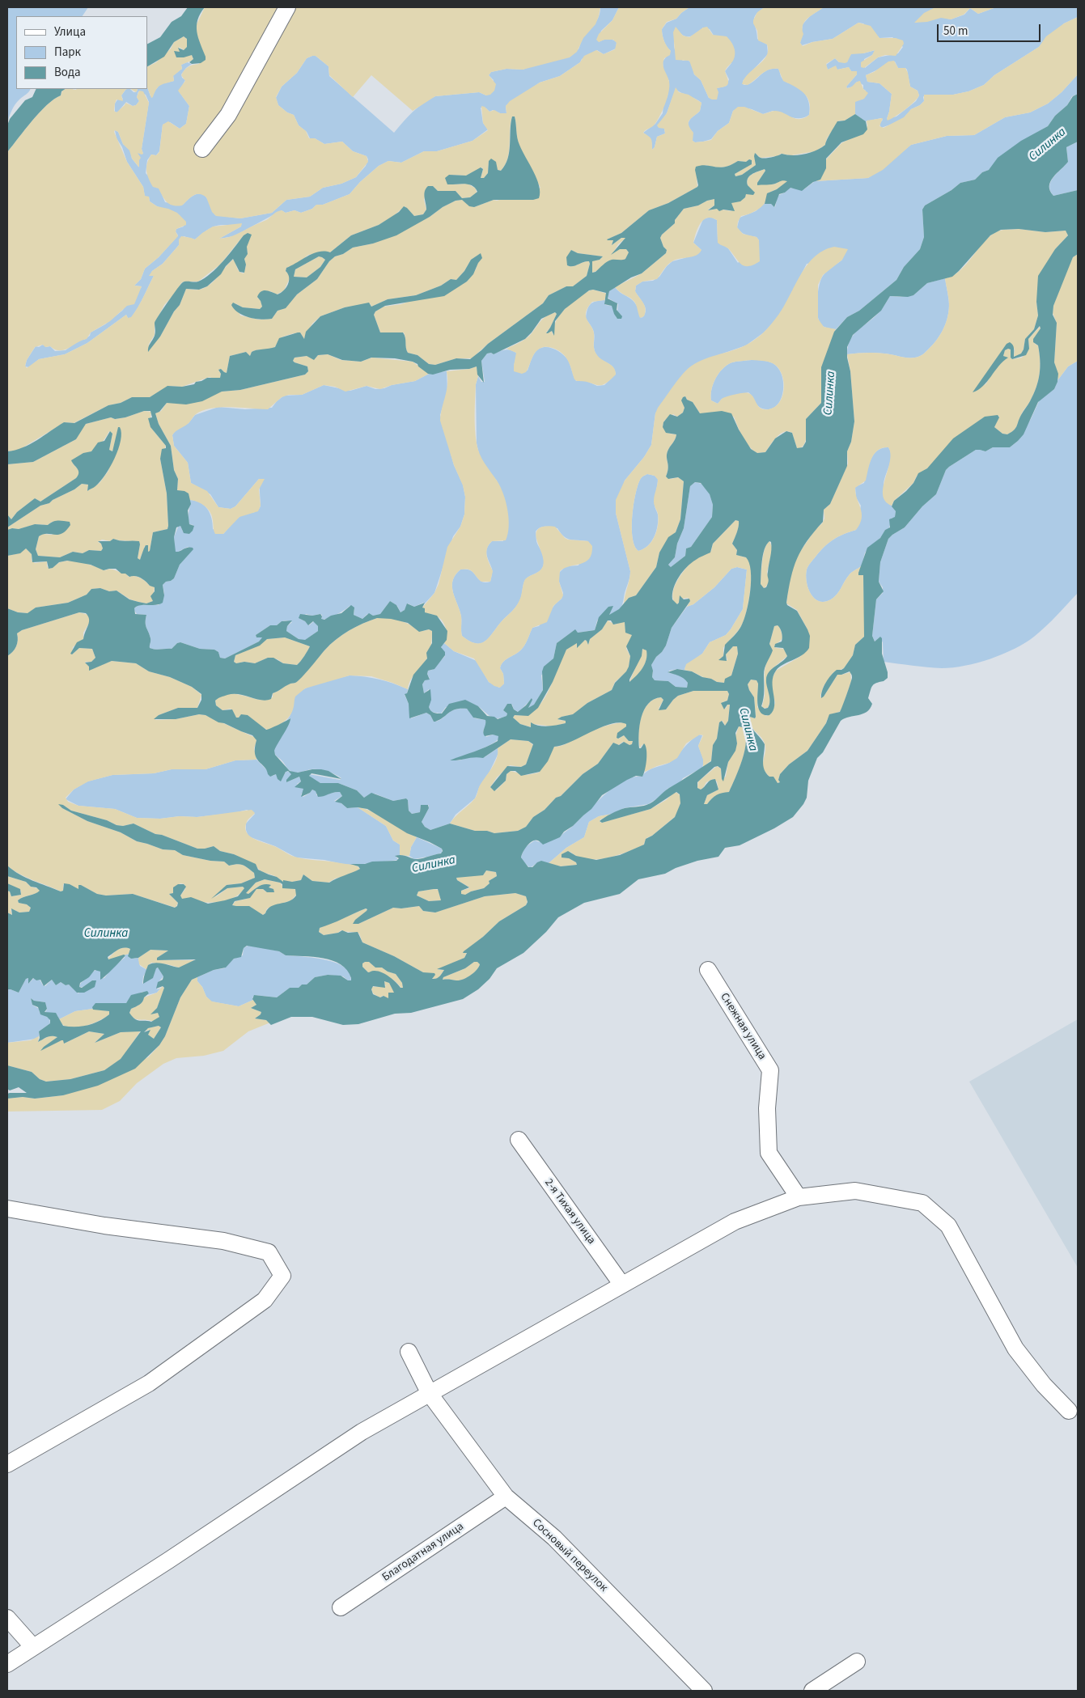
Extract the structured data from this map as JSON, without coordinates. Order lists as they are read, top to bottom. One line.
{"streets":{"street":["Снежная улица","2-я Тихая улица","Благодатная улица","Сосновый переулок"]},"crossings":[["Благодатная улица","Сосновый переулок"]],"water":["Силинка"],"legend":["Улица","Парк","Вода"],"scale_bar":"50 m"}
